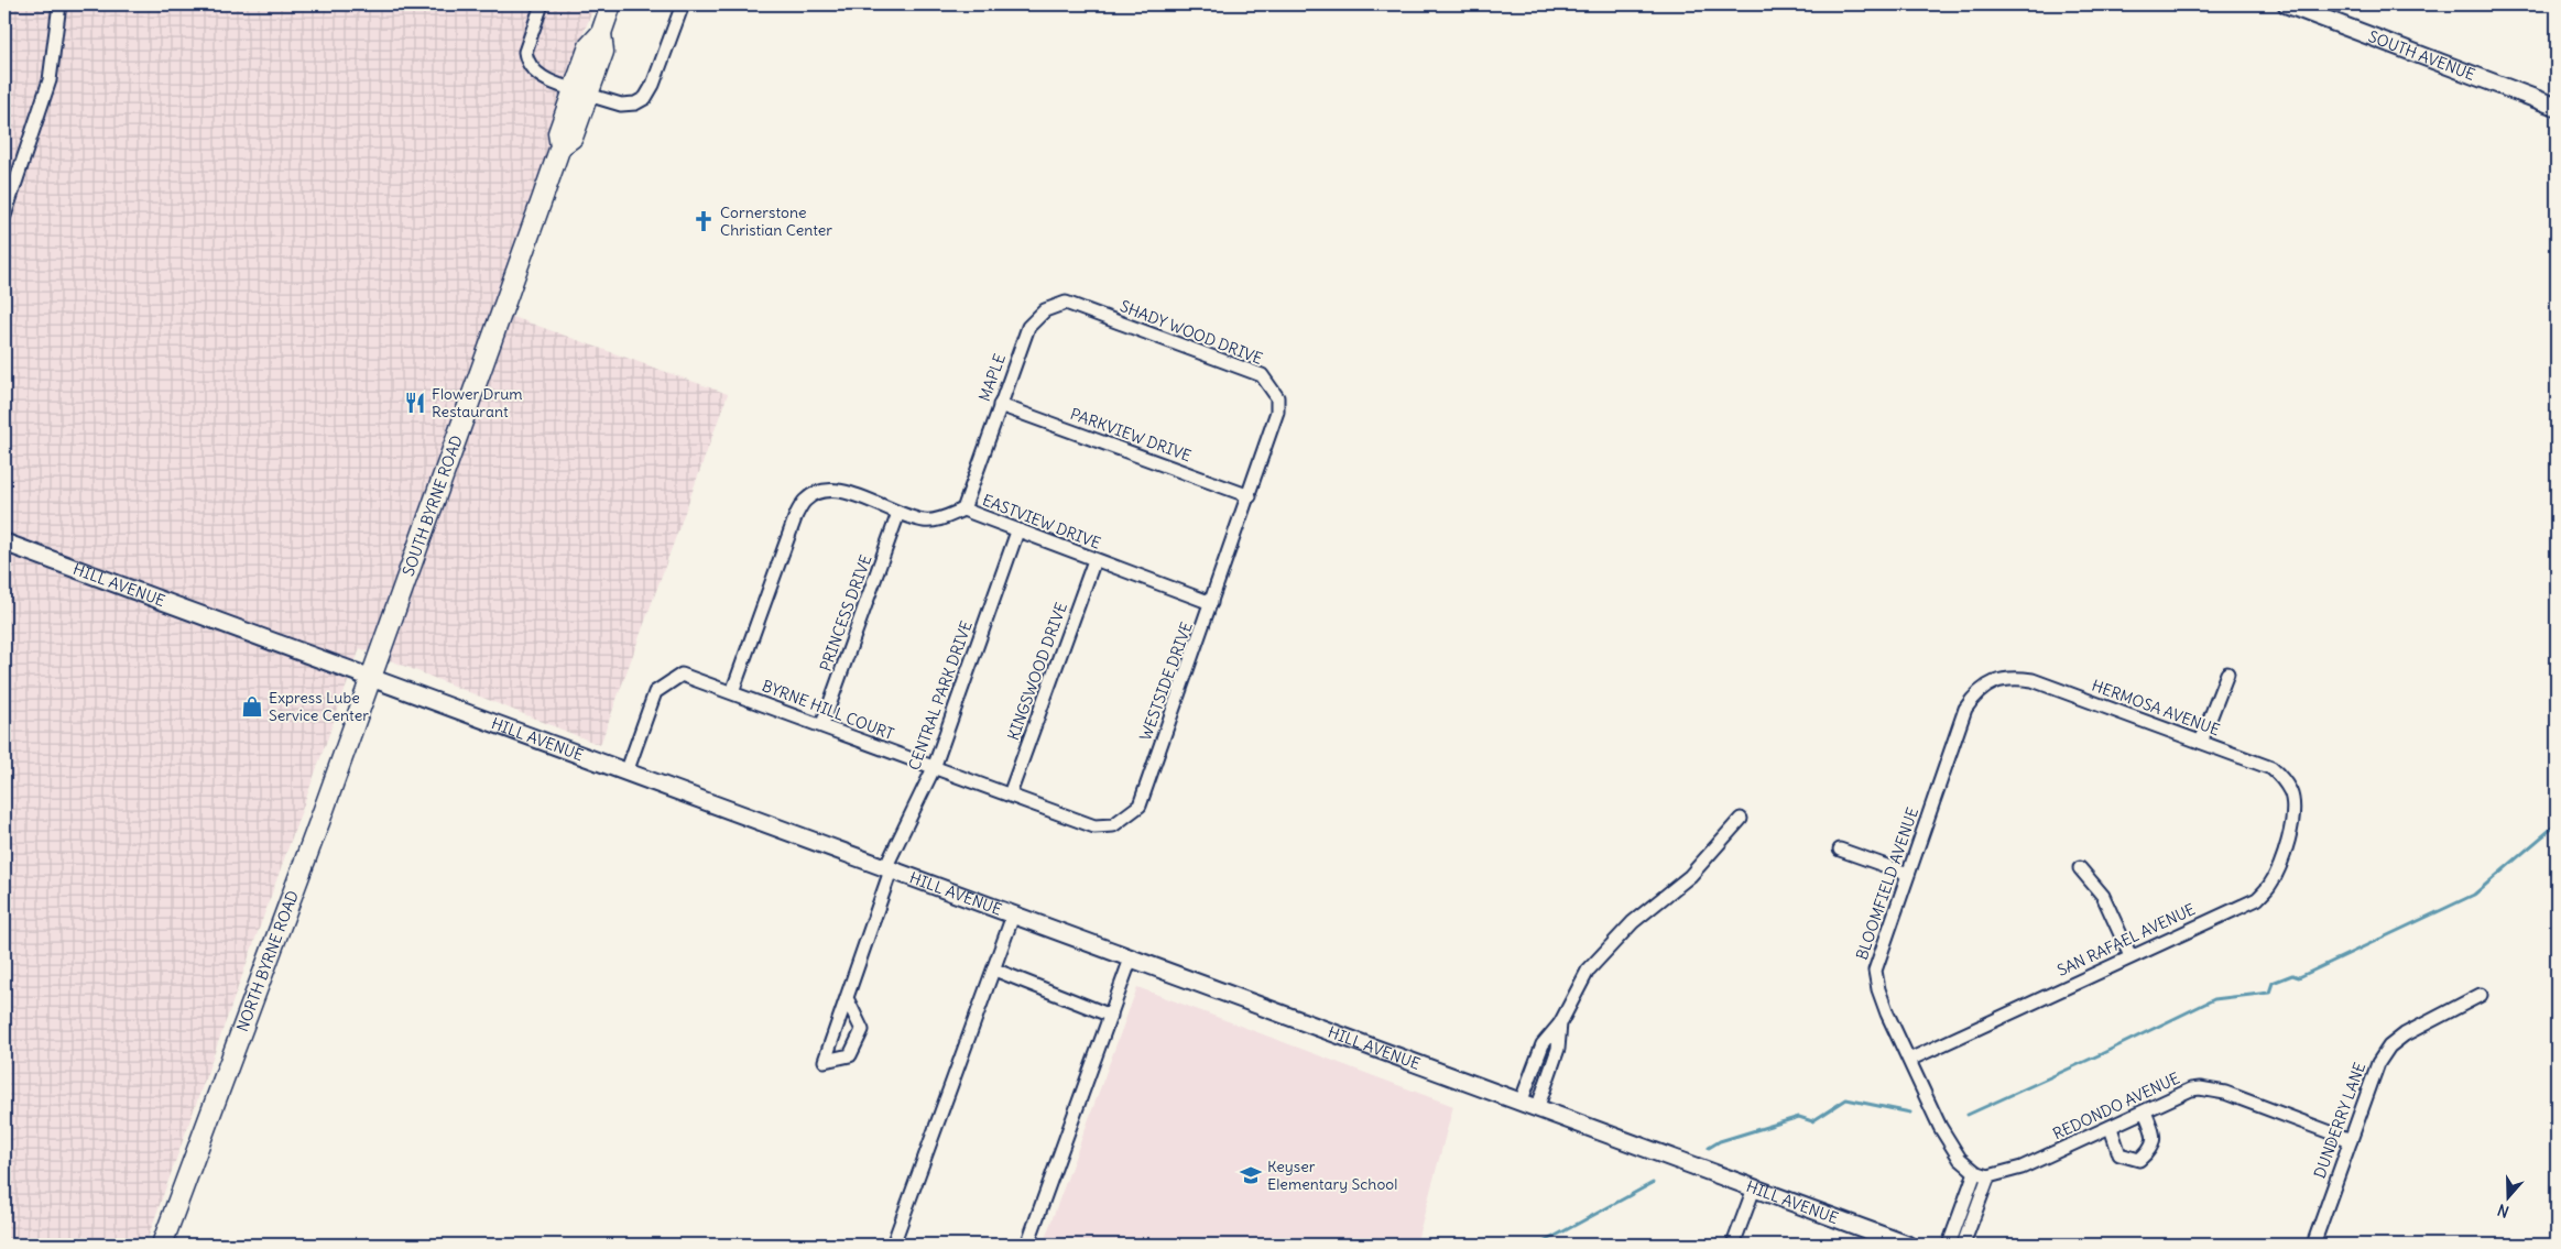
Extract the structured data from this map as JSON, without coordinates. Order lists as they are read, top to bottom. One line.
{"streets":{"main road":["SOUTH AVENUE","SOUTH BYRNE ROAD","HILL AVENUE","NORTH BYRNE ROAD"],"street":["SHADY WOOD DRIVE","MAPLE","PARKVIEW DRIVE","EASTVIEW DRIVE","PRINCESS DRIVE","KINGSWOOD DRIVE","WESTSIDE DRIVE","CENTRAL PARK DRIVE","HERMOSA AVENUE","BYRNE HILL COURT","BLOOMFIELD AVENUE","SAN RAFAEL AVENUE","REDONDO AVENUE","DUNDERRY LANE"]},"crossings":[["SHADY WOOD DRIVE","MAPLE"],["SHADY WOOD DRIVE","PARKVIEW DRIVE"],["SHADY WOOD DRIVE","WESTSIDE DRIVE"],["MAPLE","PARKVIEW DRIVE"],["MAPLE","EASTVIEW DRIVE"],["PARKVIEW DRIVE","WESTSIDE DRIVE"],["SOUTH BYRNE ROAD","HILL AVENUE"],["SOUTH BYRNE ROAD","NORTH BYRNE ROAD"],["EASTVIEW DRIVE","PRINCESS DRIVE"],["EASTVIEW DRIVE","KINGSWOOD DRIVE"],["EASTVIEW DRIVE","WESTSIDE DRIVE"],["EASTVIEW DRIVE","CENTRAL PARK DRIVE"],["EASTVIEW DRIVE","BYRNE HILL COURT"],["HILL AVENUE","CENTRAL PARK DRIVE"],["HILL AVENUE","BYRNE HILL COURT"],["HILL AVENUE","NORTH BYRNE ROAD"],["PRINCESS DRIVE","BYRNE HILL COURT"],["KINGSWOOD DRIVE","BYRNE HILL COURT"],["WESTSIDE DRIVE","BYRNE HILL COURT"],["CENTRAL PARK DRIVE","BYRNE HILL COURT"],["HERMOSA AVENUE","BLOOMFIELD AVENUE"],["HERMOSA AVENUE","SAN RAFAEL AVENUE"],["BLOOMFIELD AVENUE","SAN RAFAEL AVENUE"],["BLOOMFIELD AVENUE","REDONDO AVENUE"],["REDONDO AVENUE","DUNDERRY LANE"]],"places":{"church":["Cornerstone Christian Center"],"restaurant":["Flower Drum Restaurant"],"shop":["Express Lube Service Center"],"school or university":["Keyser Elementary School"]},"north":"bottom"}
